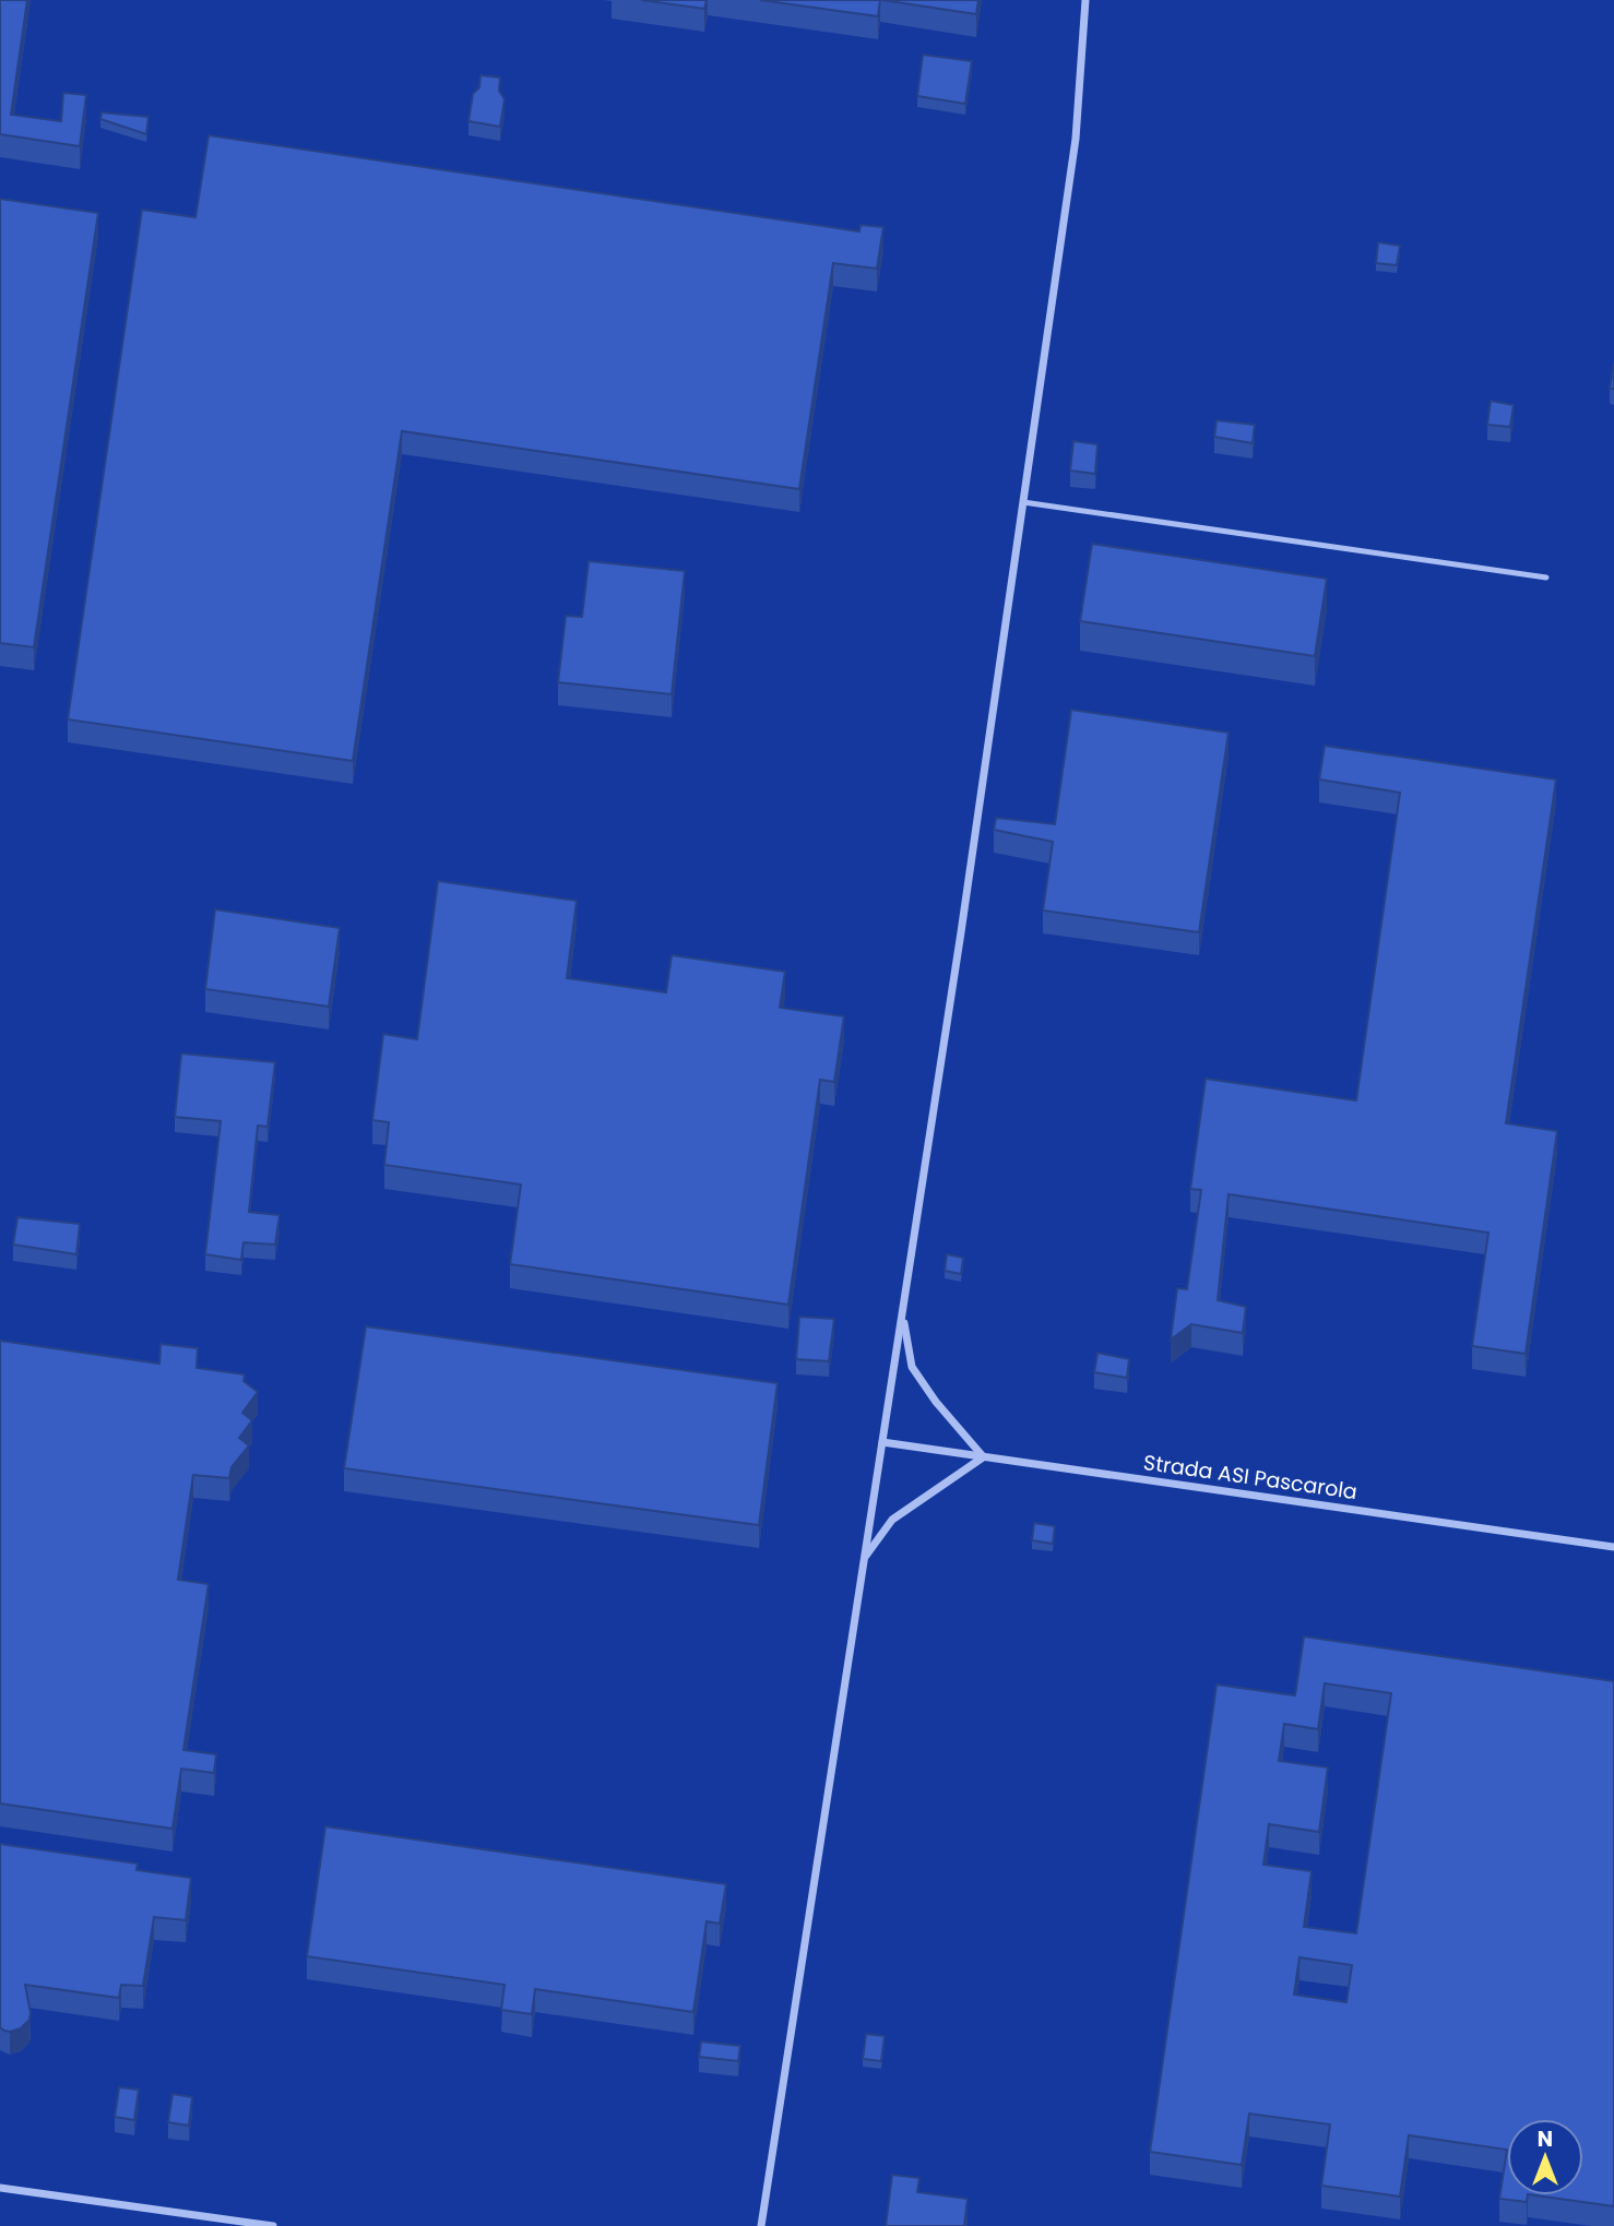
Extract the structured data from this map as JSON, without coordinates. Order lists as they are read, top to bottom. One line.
{"streets":{"street":["Strada ASI Pascarola"]},"north":"top"}
